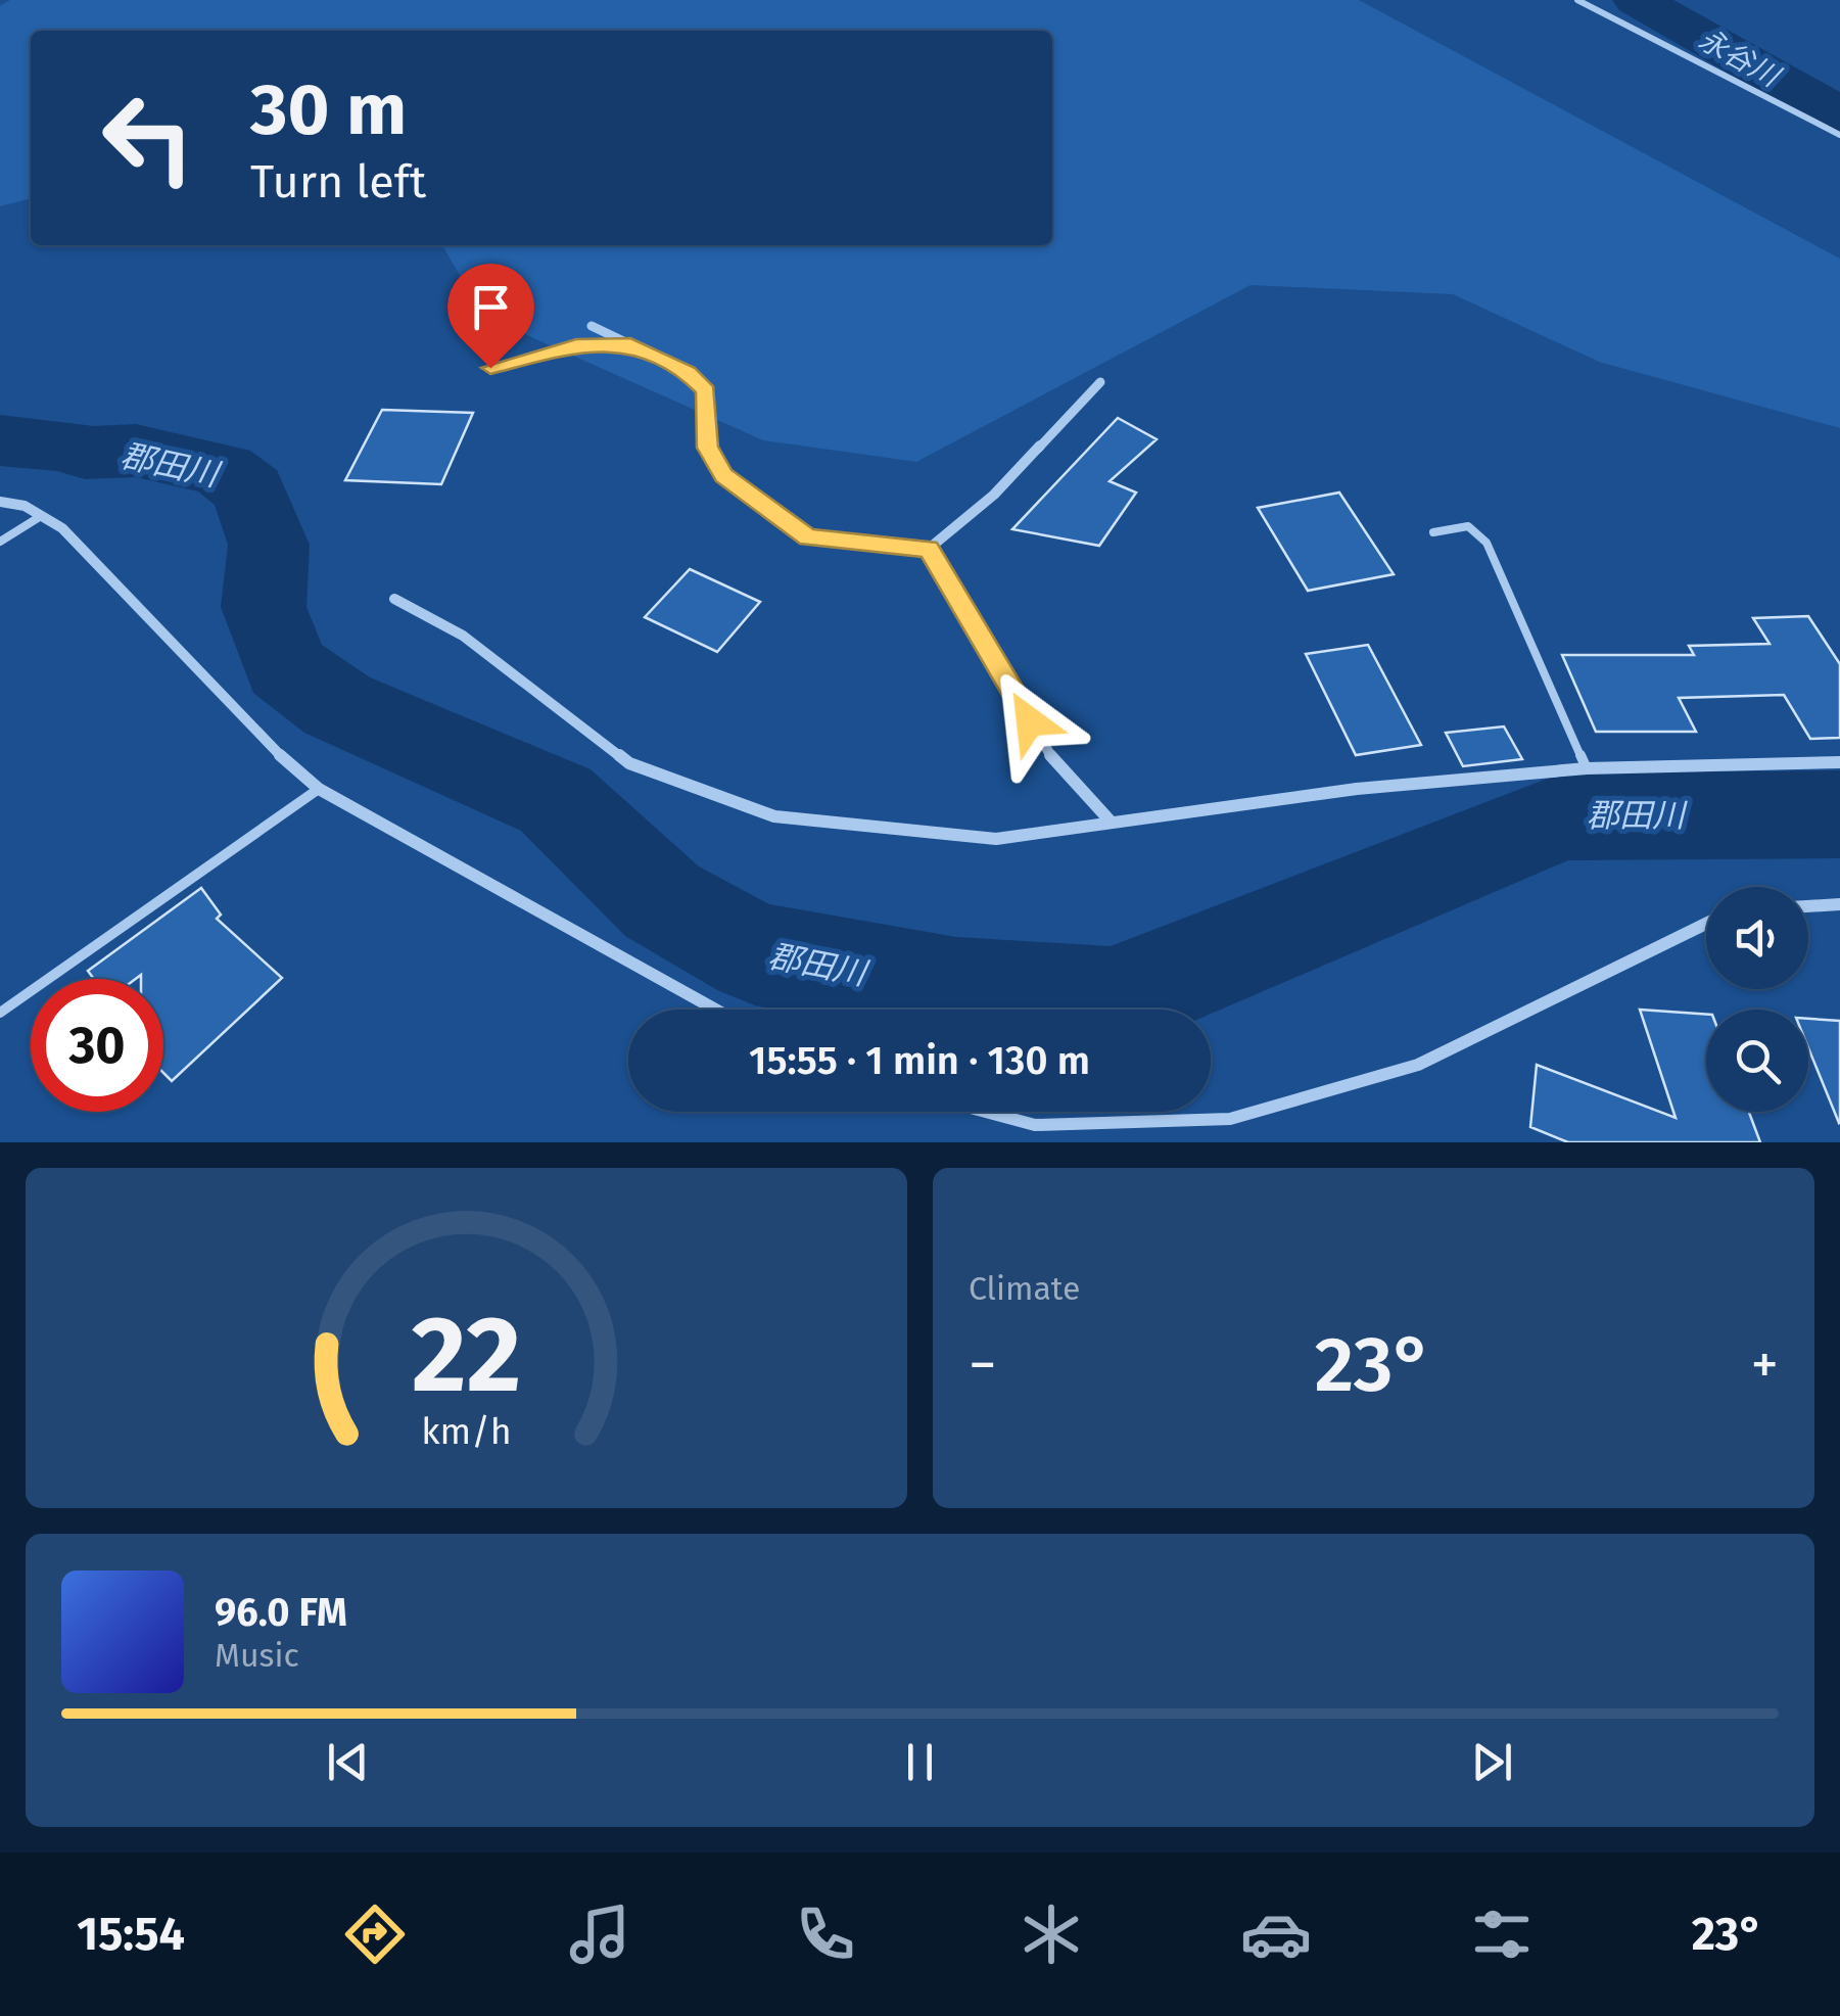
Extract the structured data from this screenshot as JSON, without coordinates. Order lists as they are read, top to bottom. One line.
{"water":["永谷川","郡田川"],"page":{"turn":["30 m","Turn left"],"limit":"30","trip":"15:55 · 1 min · 130 m","tile":"Climate","heat":["−","23°","+"],"song":["96.0 FM","Music"],"tabs":["15:54","23°"],"gauge":["22","km/h"]}}
